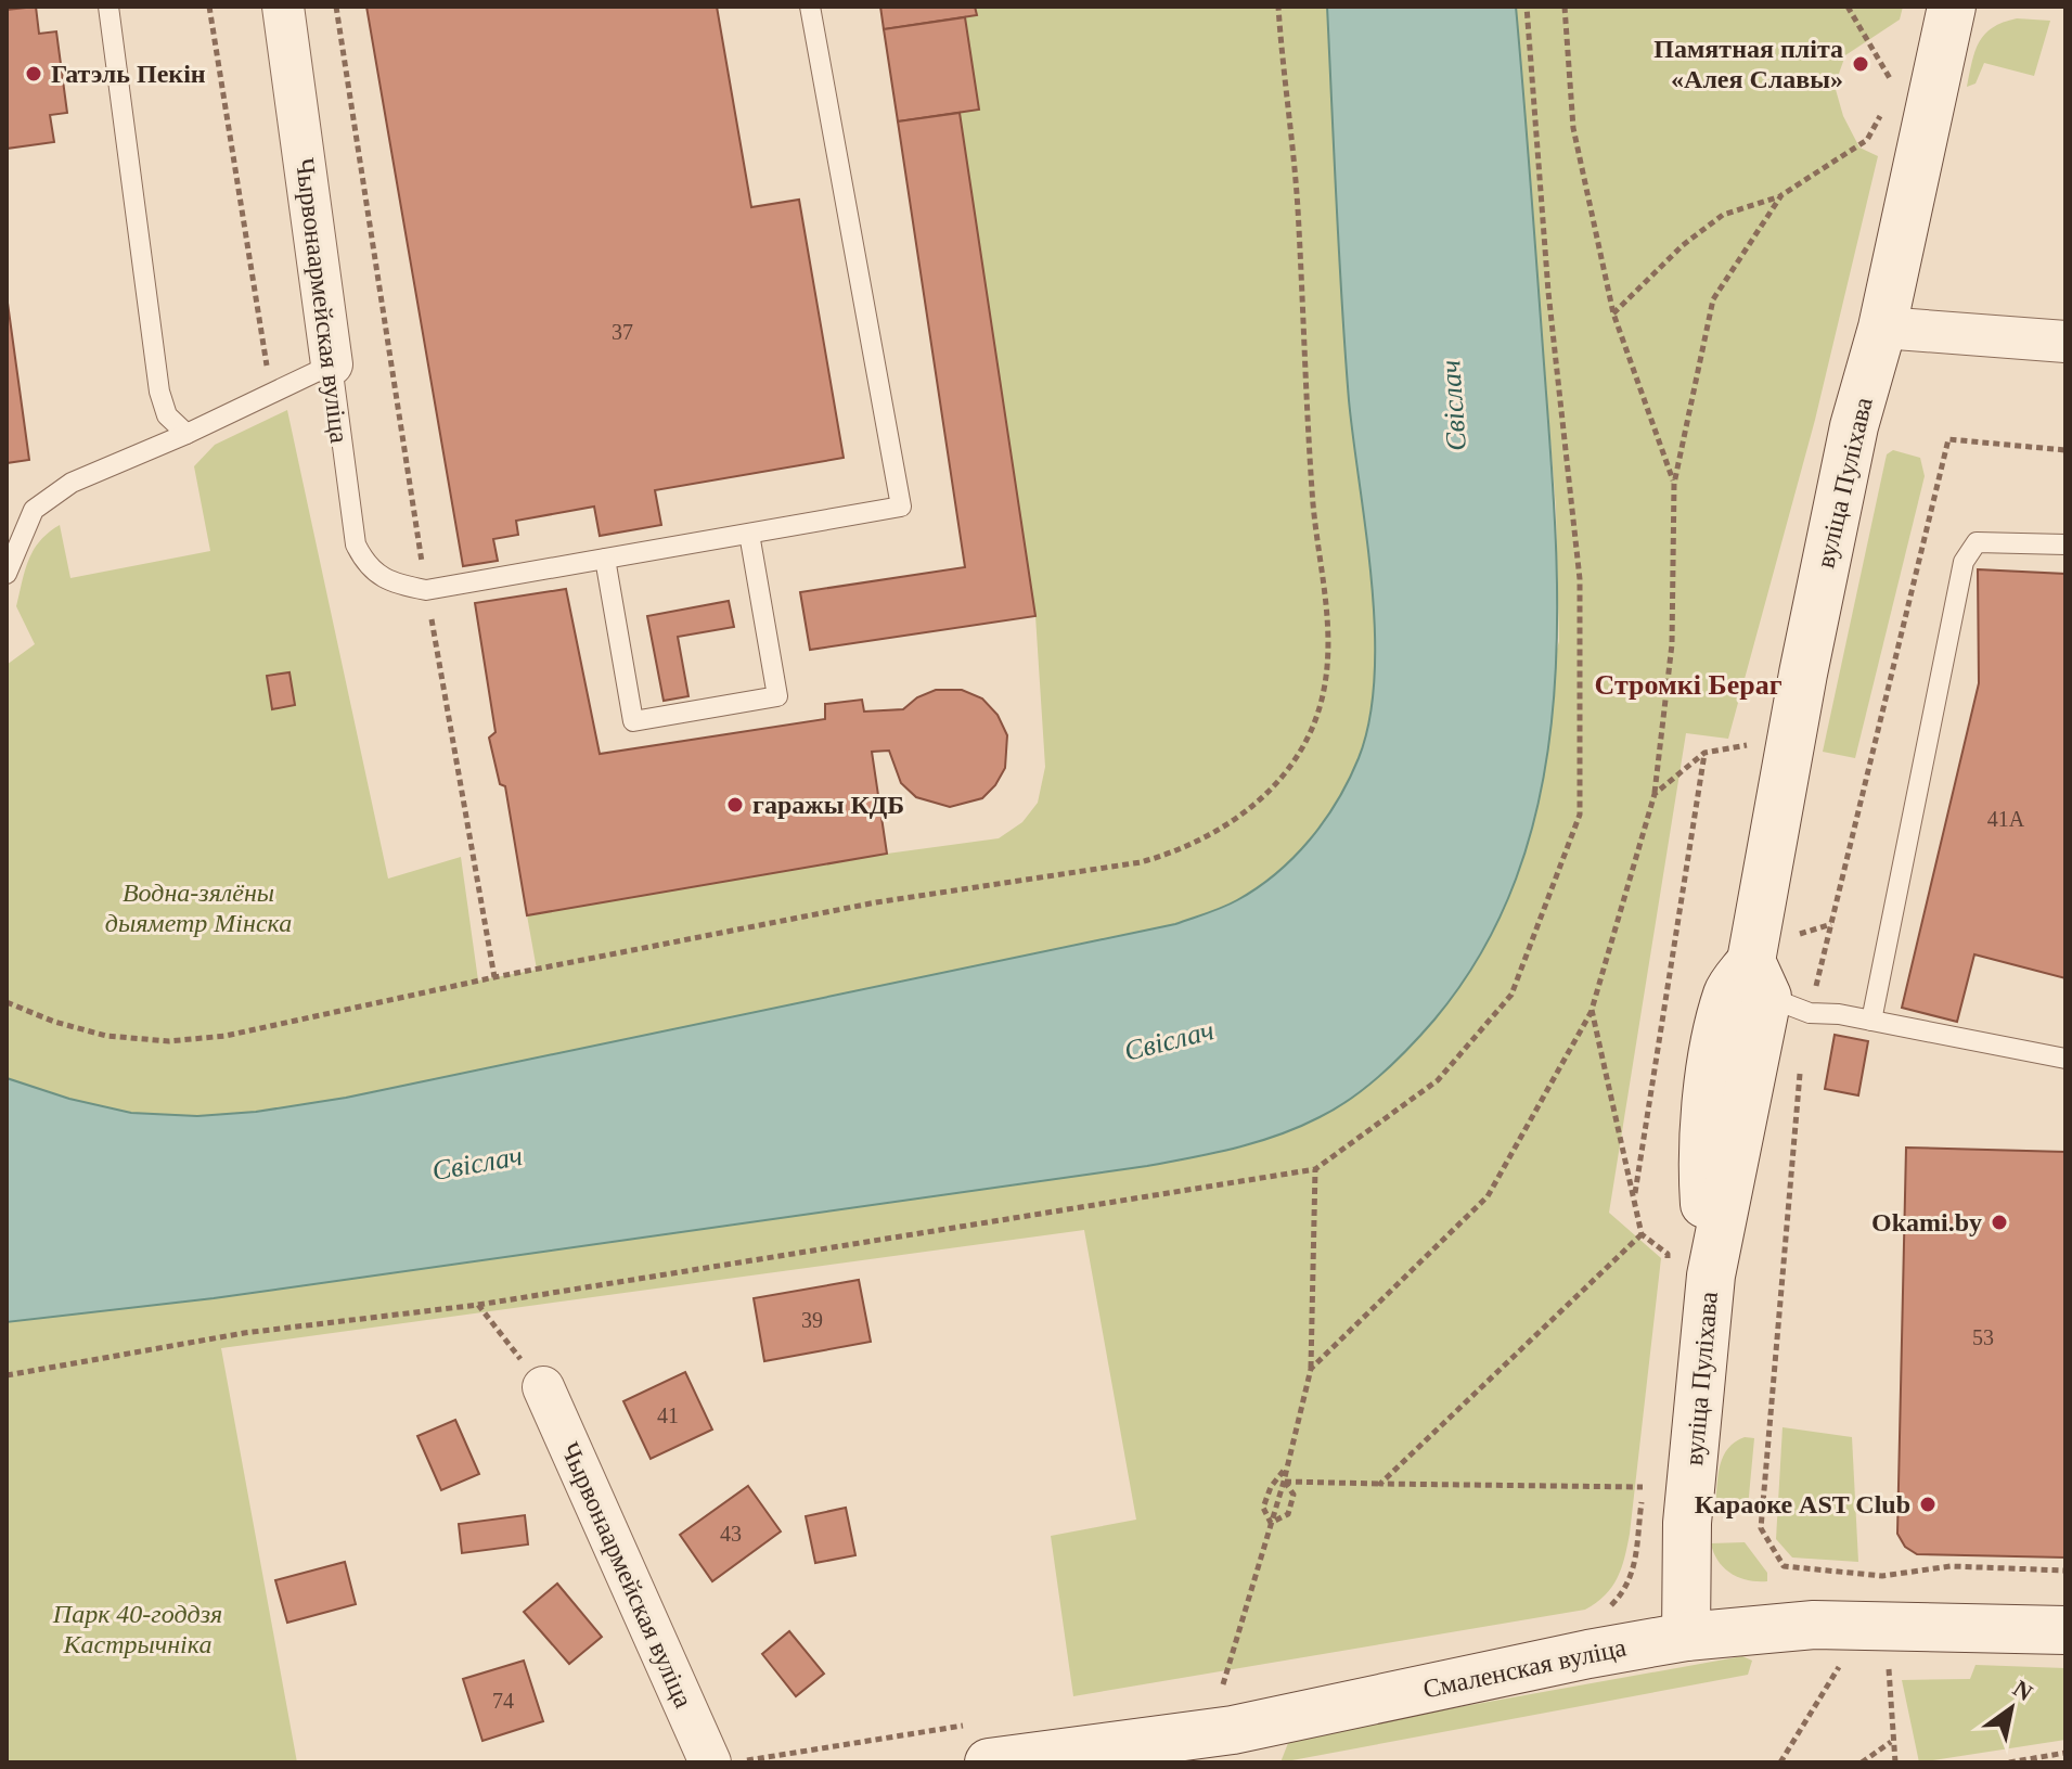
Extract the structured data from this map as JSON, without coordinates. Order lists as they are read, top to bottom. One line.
{"streets":{"street":["Чырвонаармейская вуліца","вуліца Пуліхава","Смаленская вуліца"]},"crossings":[["вуліца Пуліхава","Смаленская вуліца"]],"districts":["Стромкі Бераг"],"water":["Свіслач"],"parks":["Водна-зялёны дыяметр Мінска","Парк 40-годдзя Кастрычніка"],"places":["Памятная пліта «Алея Славы»","Гатэль Пекін","гаражы КДБ","Okami.by","Караоке AST Club"],"house_numbers":["37","41А","39","53","41","43","74"],"north":"top right"}
